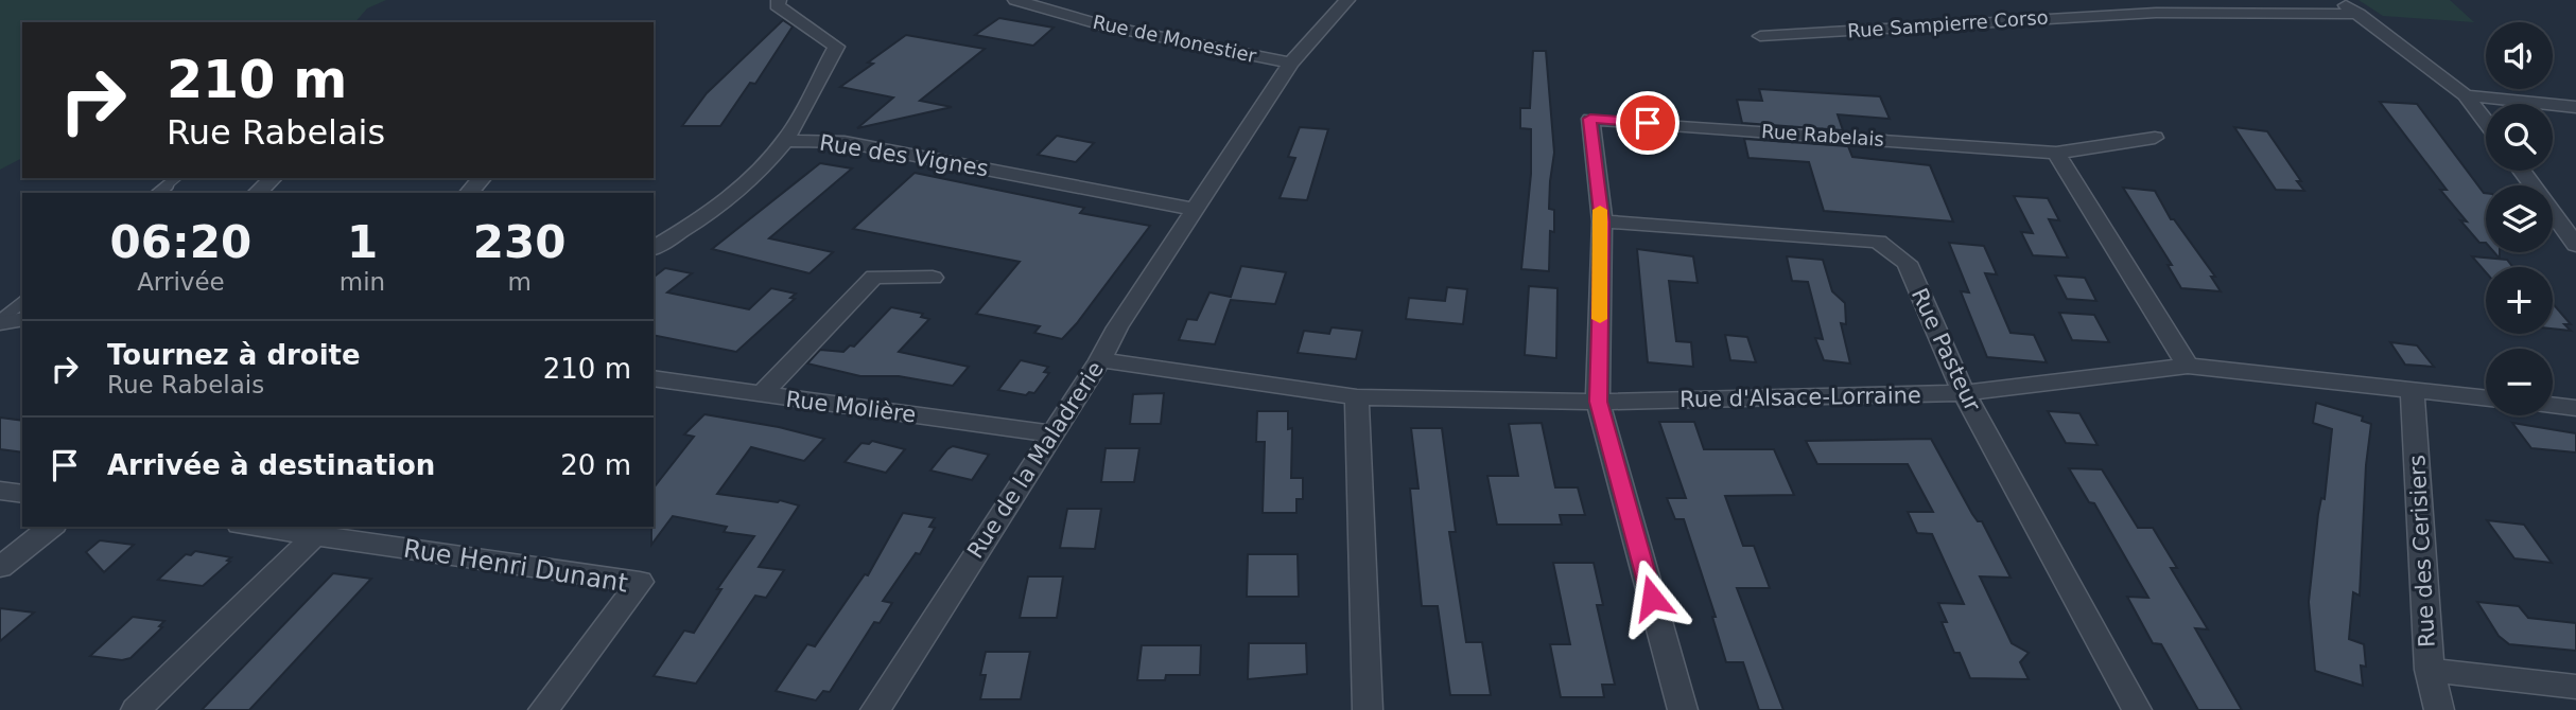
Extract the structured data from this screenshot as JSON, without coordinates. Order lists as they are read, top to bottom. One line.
{"streets":{"street":["Rue Sampierre Corso","Rue de Monestier","Rue Rabelais","Rue des Vignes","Rue Pasteur","Rue d'Alsace-Lorraine","Rue Molière","Rue de la Maladrerie","Rue des Cerisiers","Rue Henri Dunant"]},"crossings":[["Rue de Monestier","Rue de la Maladrerie"],["Rue Rabelais","Rue Pasteur"],["Rue des Vignes","Rue de la Maladrerie"],["Rue Pasteur","Rue d'Alsace-Lorraine"],["Rue d'Alsace-Lorraine","Rue de la Maladrerie"],["Rue d'Alsace-Lorraine","Rue des Cerisiers"],["Rue Molière","Rue de la Maladrerie"]],"page":{"map_buttons":["+","−"],"turn":["210 m","Rue Rabelais"],"eta":["06:20","Arrivée","1","min","230","m"],"list":[{"name":"Tournez à droite","note":"Rue Rabelais","value":"210 m"},{"name":"Arrivée à destination","value":"20 m"}]}}
